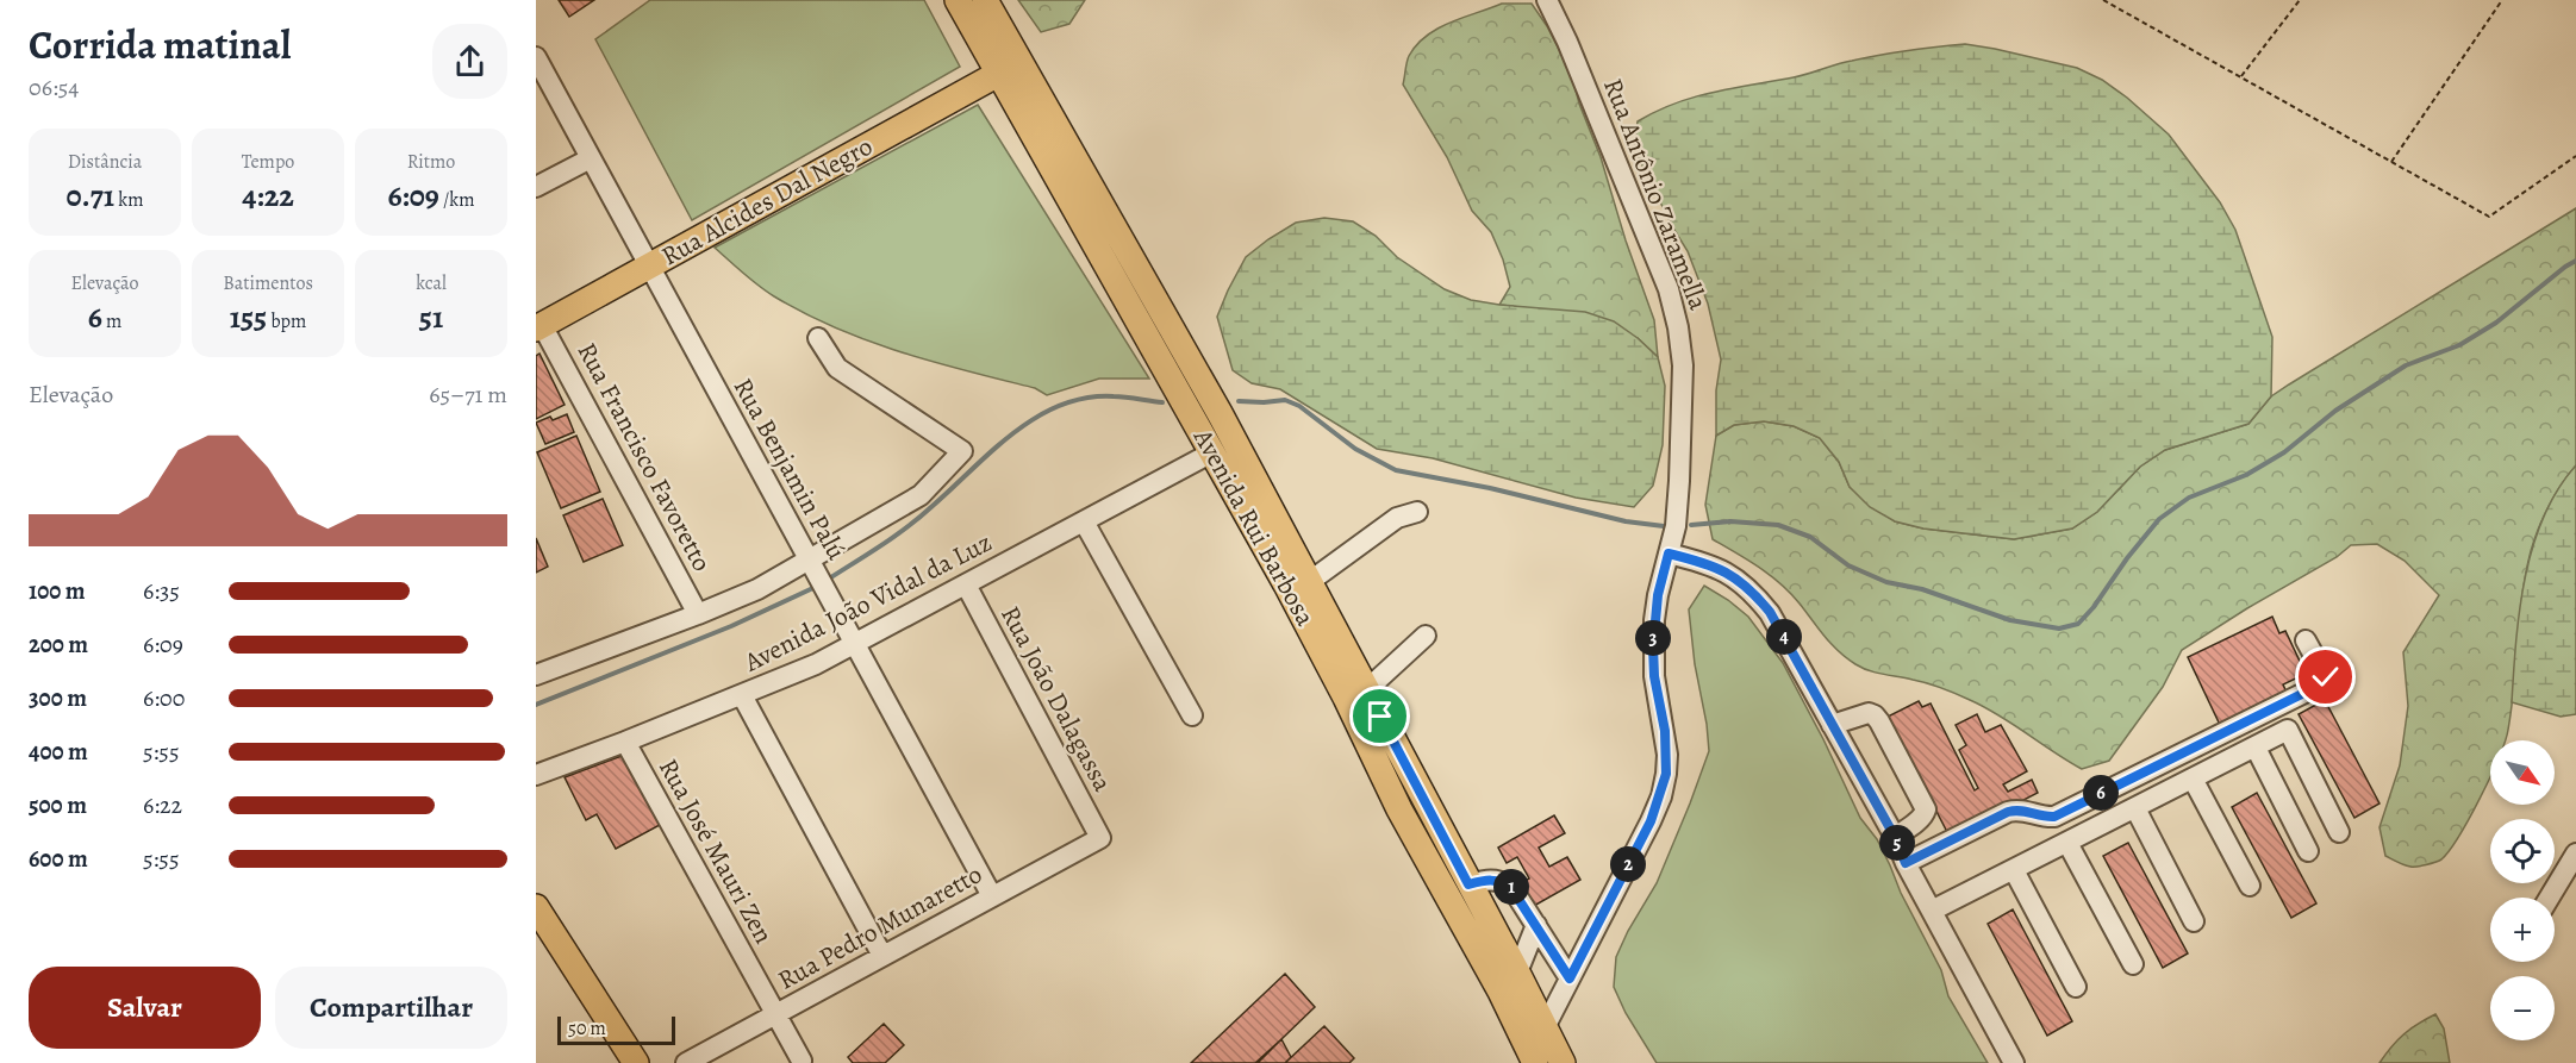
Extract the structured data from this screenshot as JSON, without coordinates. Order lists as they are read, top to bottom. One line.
{"streets":{"main road":["Rua Alcides Dal Negro","Avenida Rui Barbosa"],"street":["Rua Antônio Zaramella","Rua Francisco Favoretto","Rua Benjamin Palú","Avenida João Vidal da Luz","Rua João Dalagassa","Rua José Mauri Zen","Rua Pedro Munaretto"]},"crossings":[["Rua Antônio Zaramella","Avenida Rui Barbosa"],["Rua Alcides Dal Negro","Rua Francisco Favoretto"],["Rua Alcides Dal Negro","Rua Benjamin Palú"],["Rua Alcides Dal Negro","Avenida Rui Barbosa"],["Rua Benjamin Palú","Avenida João Vidal da Luz"],["Rua Benjamin Palú","Rua Pedro Munaretto"],["Avenida Rui Barbosa","Avenida João Vidal da Luz"],["Avenida João Vidal da Luz","Rua João Dalagassa"],["Avenida João Vidal da Luz","Rua José Mauri Zen"],["Rua João Dalagassa","Rua Pedro Munaretto"],["Rua José Mauri Zen","Rua Pedro Munaretto"]],"scale_bar":"50 m","north":"bottom right","page":{"heading":["Corrida matinal","06:54"],"stats":[["Distância","0.71 km"],["Tempo","4:22"],["Ritmo","6:09 /km"],["Elevação","6 m"],["Batimentos","155 bpm"],["kcal","51"]],"chart":["Elevação","65–71 m"],"list":[{"name":"100 m","note":"6:35"},{"name":"200 m","note":"6:09"},{"name":"300 m","note":"6:00"},{"name":"400 m","note":"5:55"},{"name":"500 m","note":"6:22"},{"name":"600 m","note":"5:55"}],"pins":["4","3","6","5","2","1"],"map_buttons":["+","−"],"buttons":["Salvar","Compartilhar"],"scale":"50 m"}}
